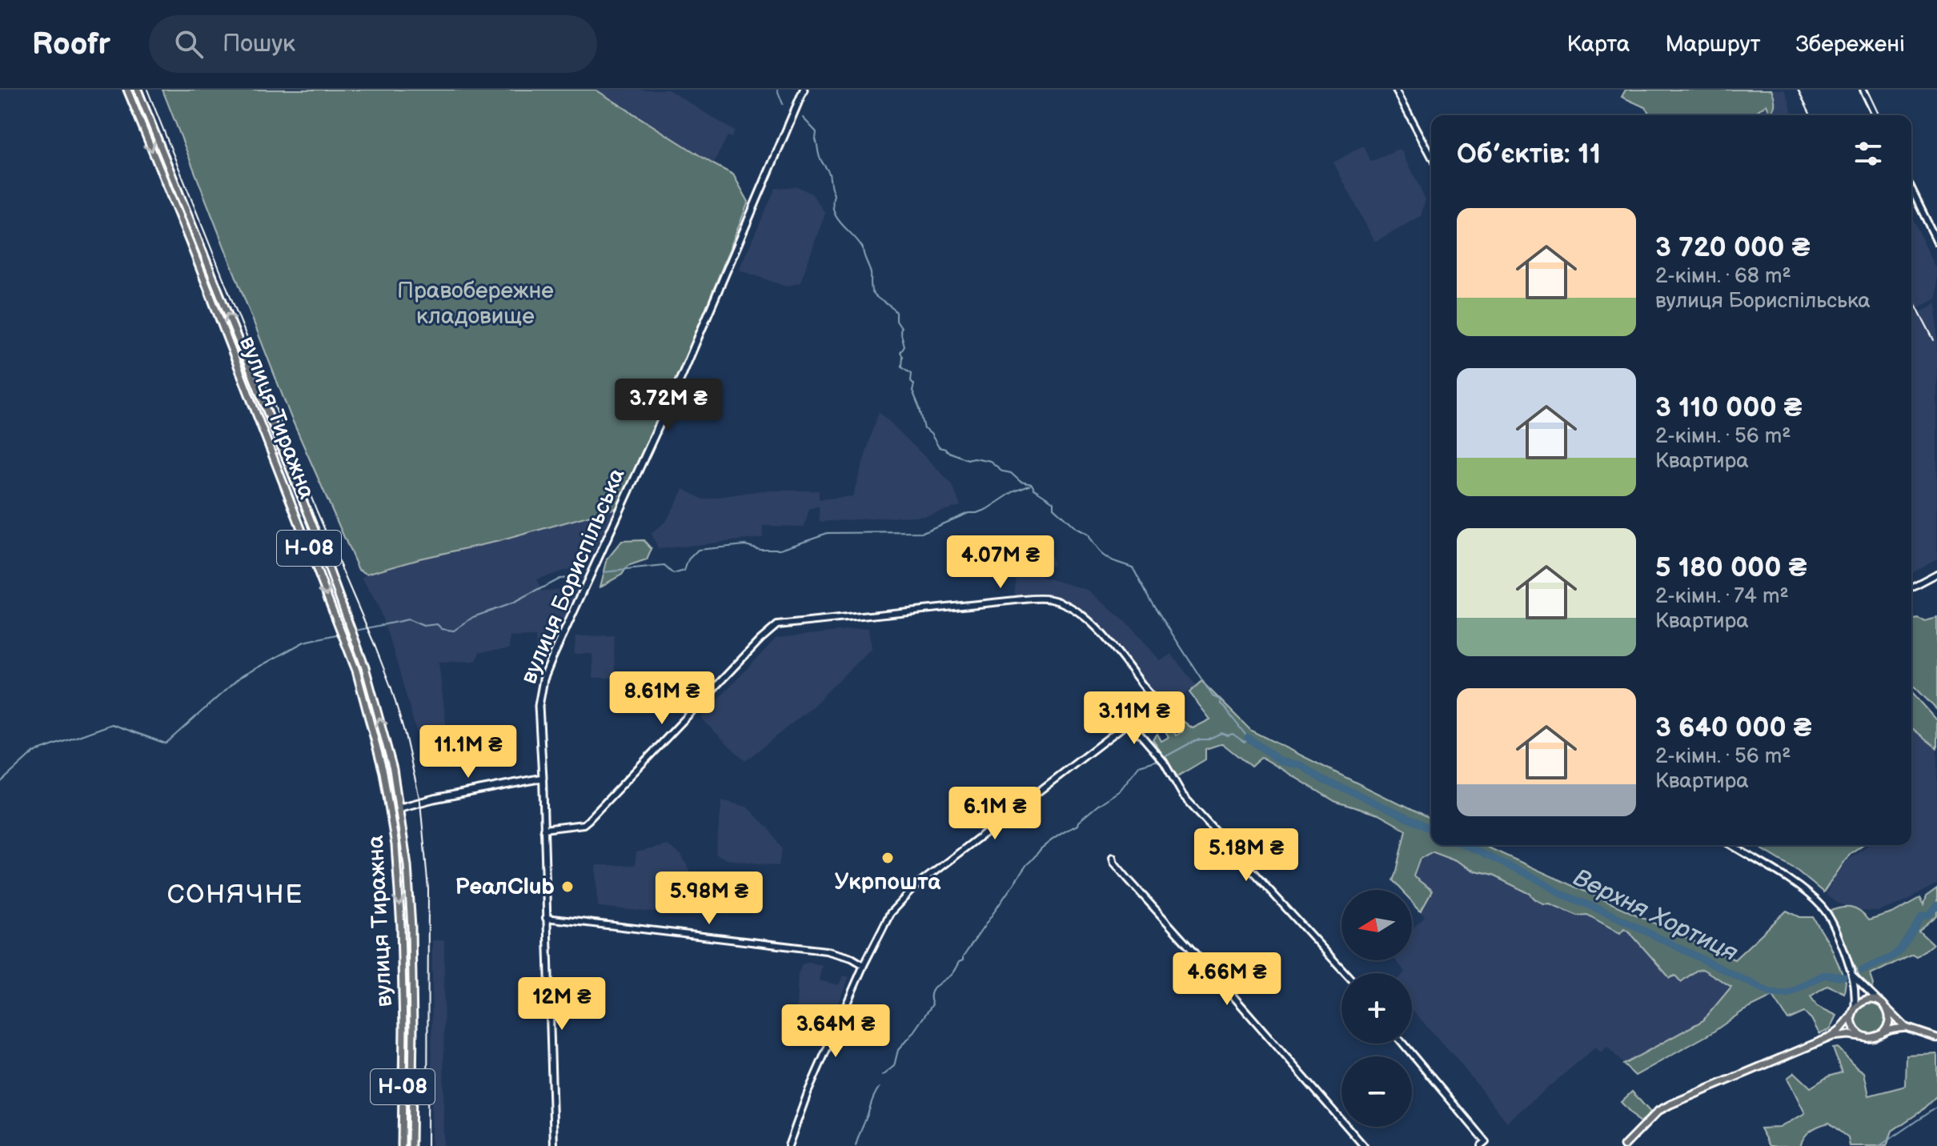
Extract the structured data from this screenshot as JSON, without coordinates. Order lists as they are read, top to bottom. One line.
{"streets":{"main road":["вулиця Тиражна","Н-08","вулиця Бориспільська"]},"districts":["СОНЯЧНЕ"],"water":["Верхня Хортиця"],"parks":["Правобережне кладовище"],"places":["Укрпошта","РеалClub"],"north":"left","page":{"header":"Roofr","search":"Пошук","nav":["Карта","Маршрут","Збережені"],"heading":"Об’єктів: 11","list":[{"name":"3 720 000 ₴","note":"2-кімн. · 68 m² · вулиця Бориспільська"},{"name":"3 110 000 ₴","note":"2-кімн. · 56 m² · Квартира"},{"name":"5 180 000 ₴","note":"2-кімн. · 74 m² · Квартира"},{"name":"3 640 000 ₴","note":"2-кімн. · 56 m² · Квартира"}],"price":["3.72M ₴","4.07M ₴","8.61M ₴","3.11M ₴","11.1M ₴","6.1M ₴","5.18M ₴","5.98M ₴","4.66M ₴","12M ₴","3.64M ₴"],"map_buttons":["+","−"]}}
